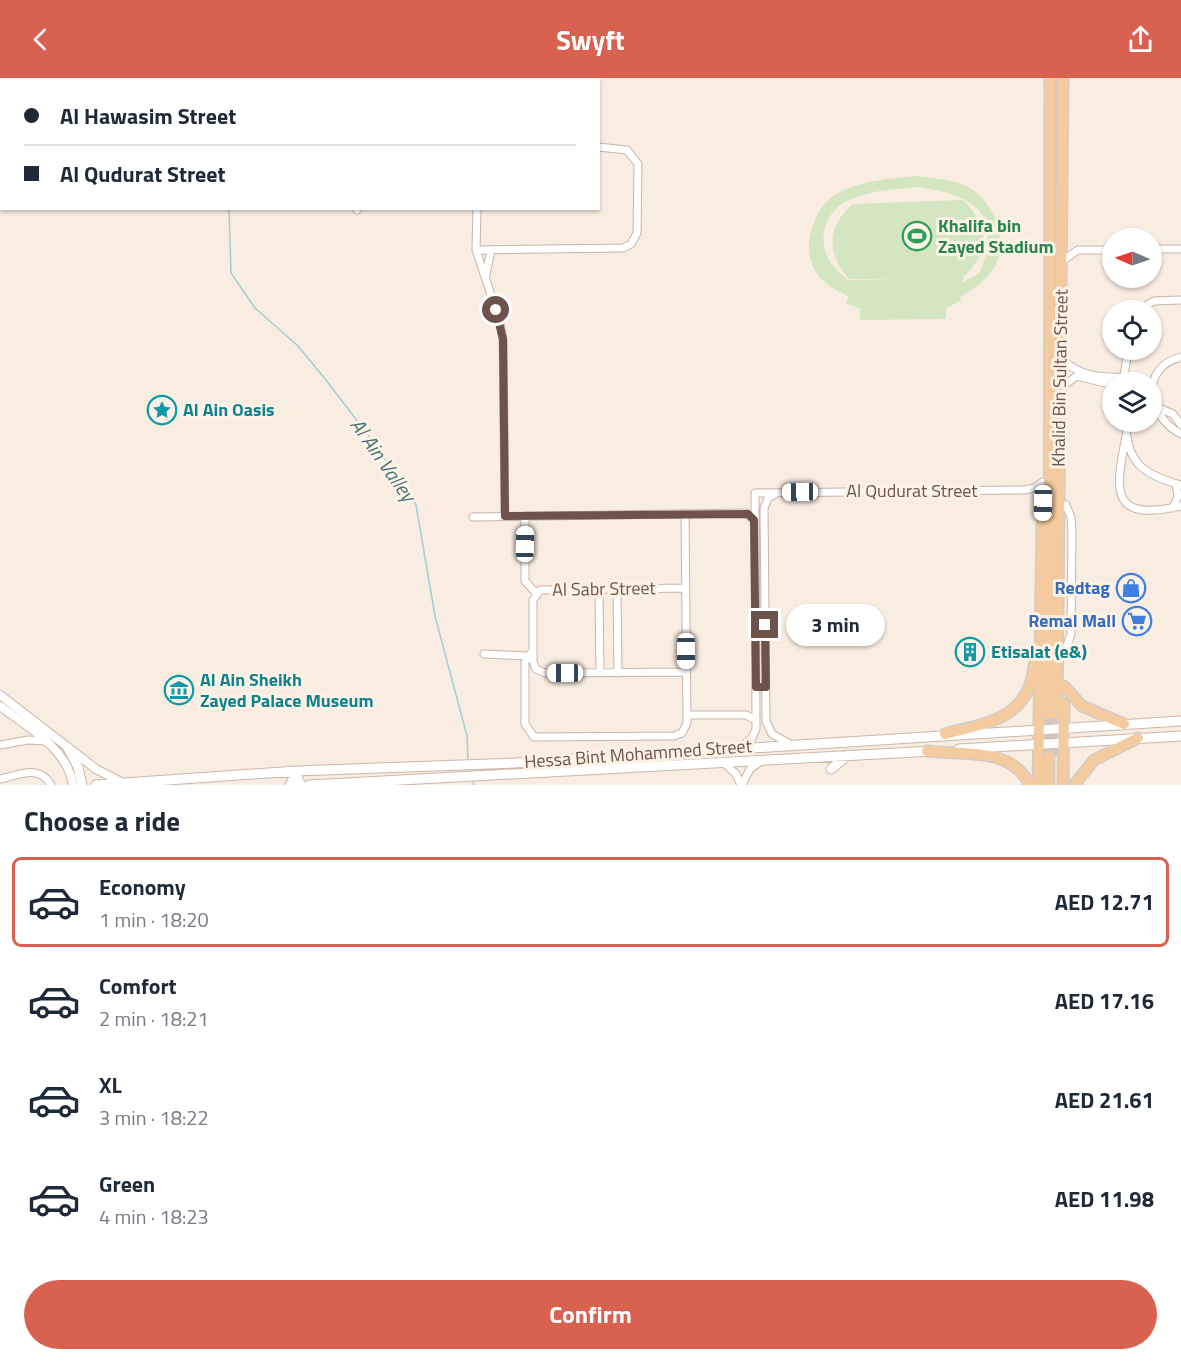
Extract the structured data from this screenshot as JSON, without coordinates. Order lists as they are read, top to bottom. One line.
{"streets":{"main road":["Khalid Bin Sultan Street","Hessa Bint Mohammed Street"],"street":["Al Qudurat Street","Al Sabr Street"]},"water":["Al Ain Valley"],"places":{"sports":["Khalifa bin Zayed Stadium"],"place":["Al Ain Oasis"],"shop":["Redtag"],"supermarket":["Remal Mall"],"building":["Etisalat (e&)"],"museum":["Al Ain Sheikh Zayed Palace Museum"]},"north":"left","page":{"header":"Swyft","banner":["Al Hawasim Street","Al Qudurat Street"],"bubble":"3 min","heading":"Choose a ride","list":[{"name":"Economy","note":"1 min · 18:20","value":"AED 12.71"},{"name":"Comfort","note":"2 min · 18:21","value":"AED 17.16"},{"name":"XL","note":"3 min · 18:22","value":"AED 21.61"},{"name":"Green","note":"4 min · 18:23","value":"AED 11.98"}],"buttons":"Confirm"}}
